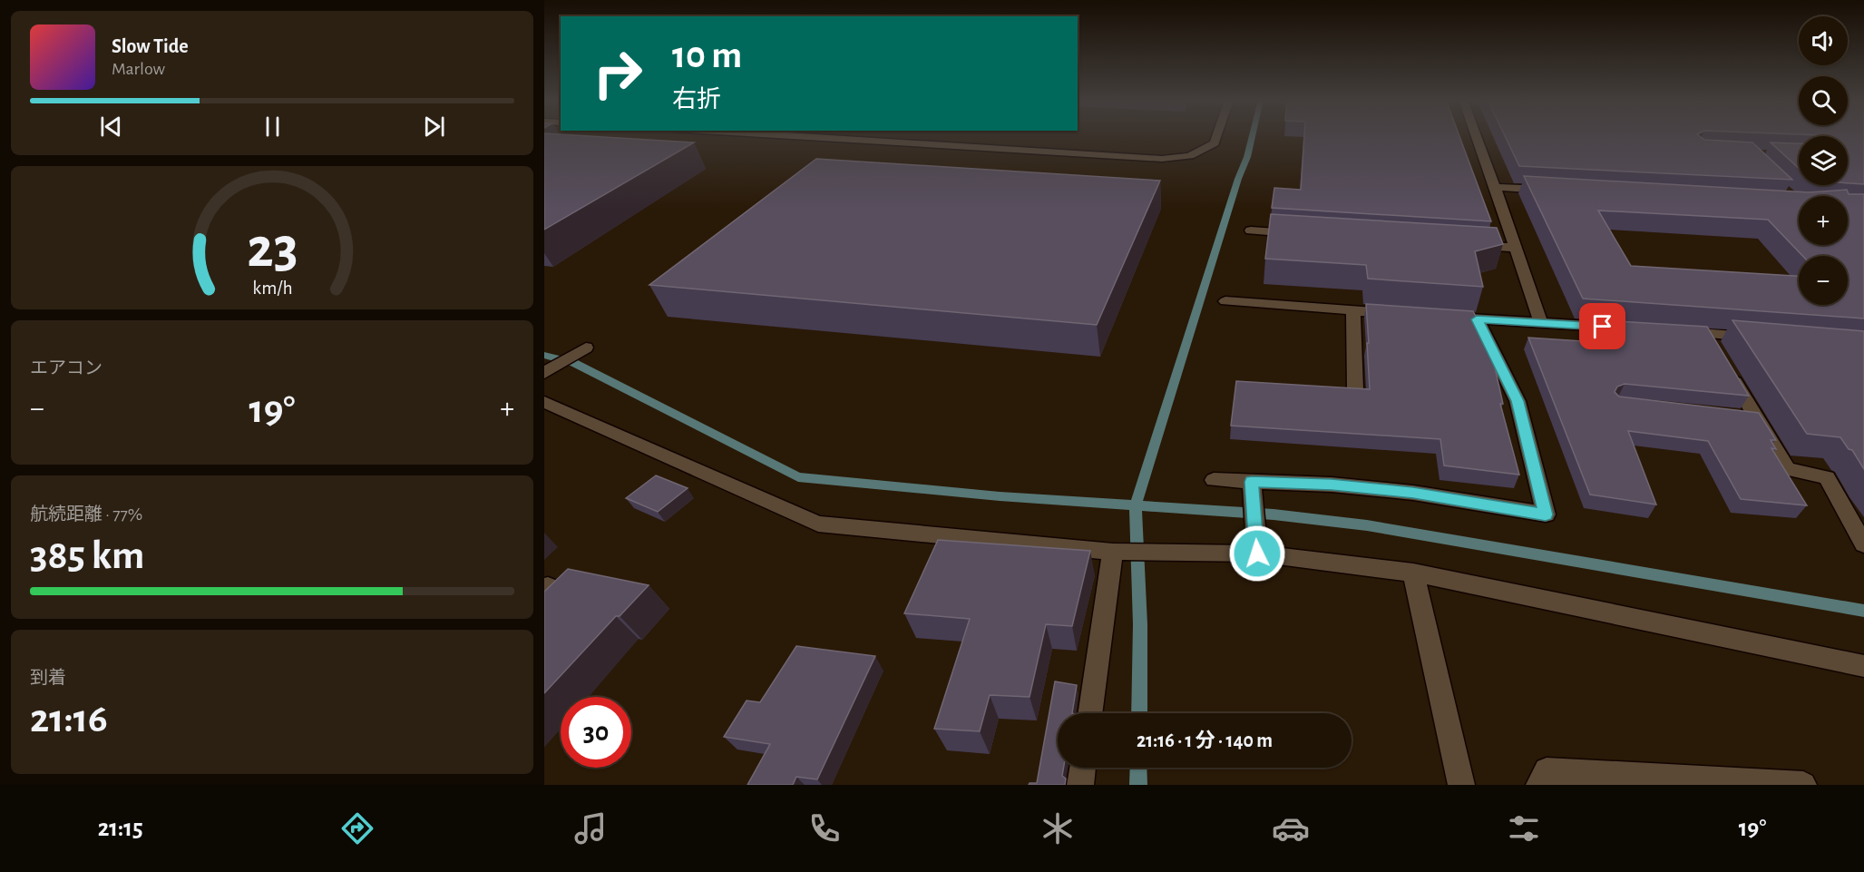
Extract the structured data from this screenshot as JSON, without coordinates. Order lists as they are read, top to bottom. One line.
{"page":{"map_buttons":["+","−"],"turn":["10 m","右折"],"song":["Slow Tide","Marlow"],"tile":["エアコン",["航続距離 · 77%","385 km"],["到着","21:16"]],"heat":["−","19°","+"],"limit":"30","trip":"21:16 · 1 分 · 140 m","tabs":["21:15","19°"],"gauge":["23","km/h"]}}
